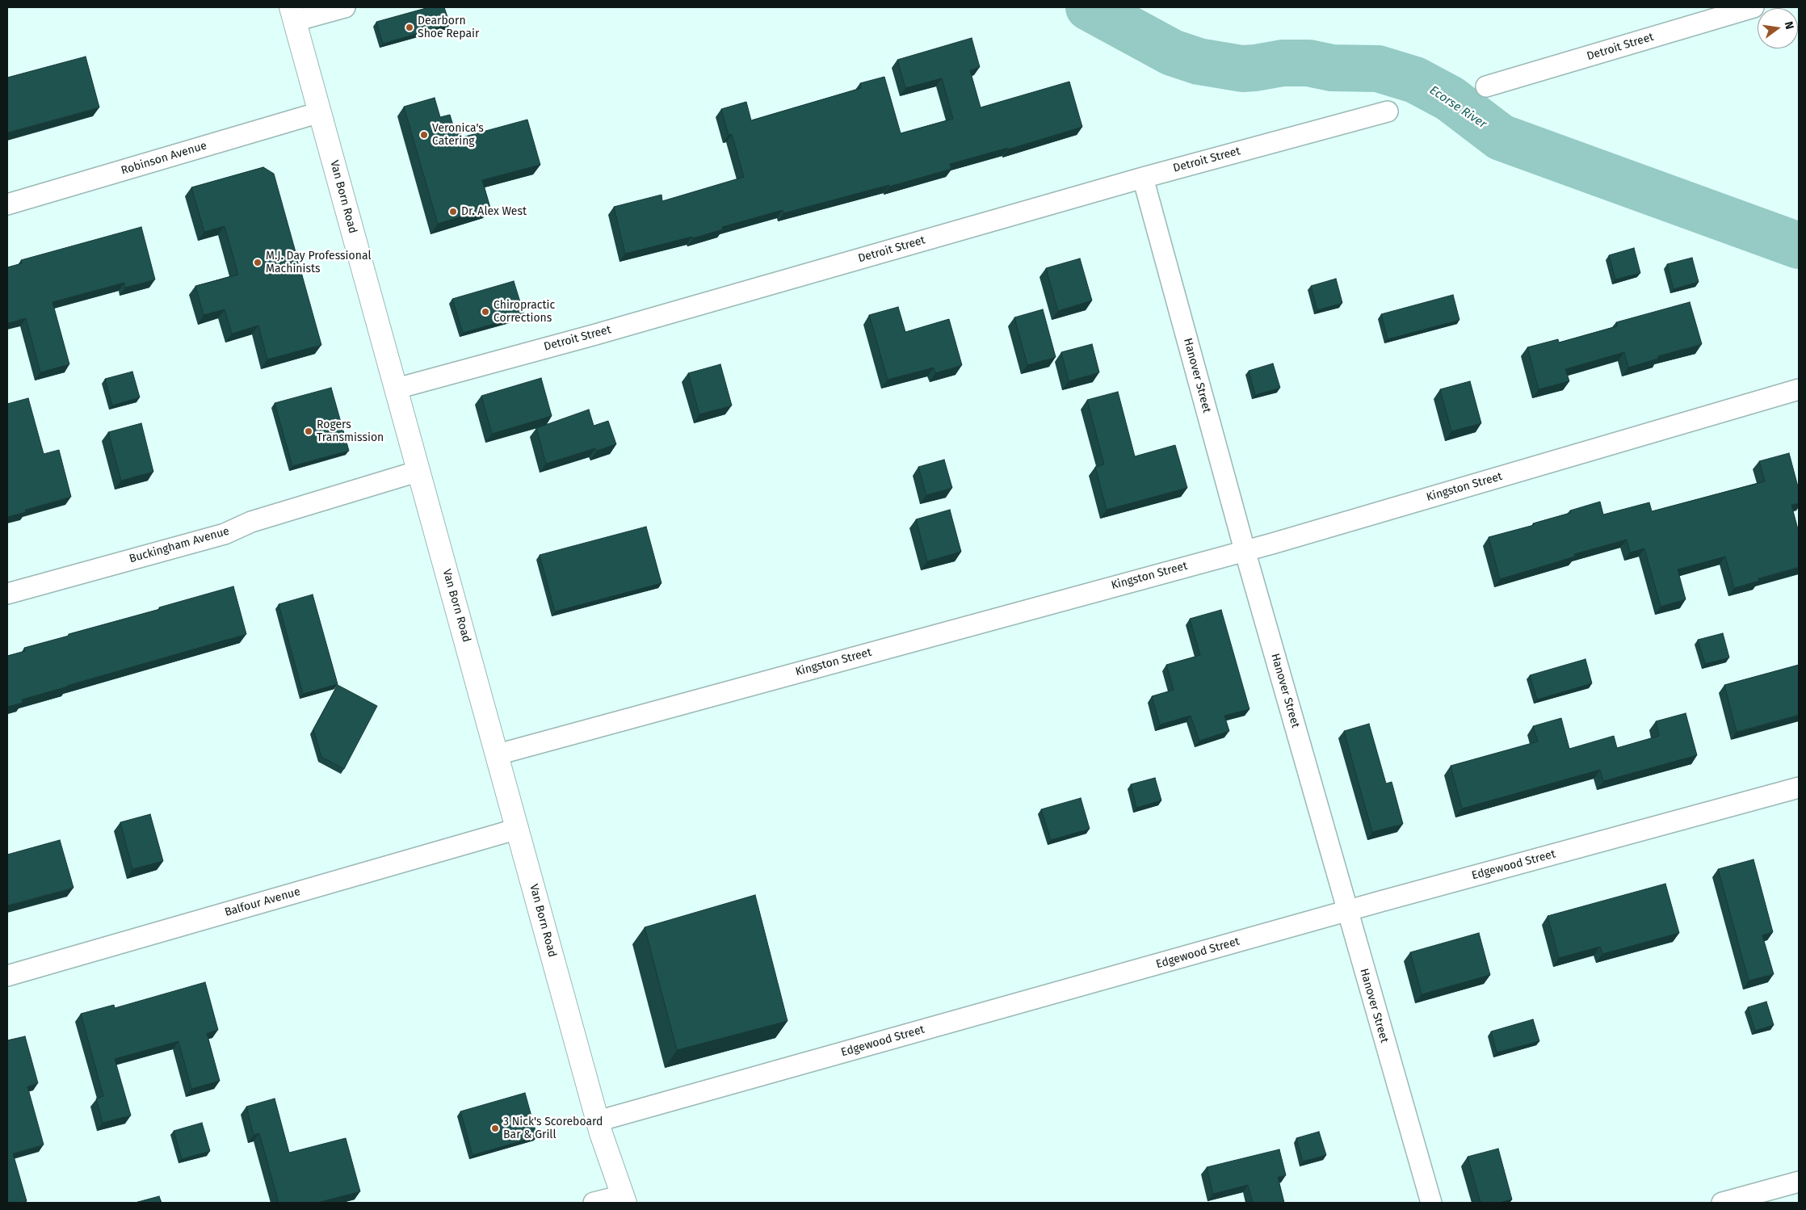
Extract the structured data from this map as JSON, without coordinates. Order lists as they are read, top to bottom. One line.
{"streets":{"main road":["Van Born Road"],"street":["Detroit Street","Robinson Avenue","Hanover Street","Kingston Street","Buckingham Avenue","Edgewood Street","Balfour Avenue"]},"crossings":[["Detroit Street","Van Born Road"],["Detroit Street","Hanover Street"],["Robinson Avenue","Van Born Road"],["Van Born Road","Kingston Street"],["Van Born Road","Buckingham Avenue"],["Van Born Road","Edgewood Street"],["Van Born Road","Balfour Avenue"],["Hanover Street","Kingston Street"],["Hanover Street","Edgewood Street"]],"water":["Ecorse River"],"places":["Dearborn Shoe Repair","Veronica's Catering","Dr. Alex West","M.J. Day Professional Machinists","Chiropractic Corrections","Rogers Transmission","3 Nick's Scoreboard Bar & Grill"],"north":"right"}
